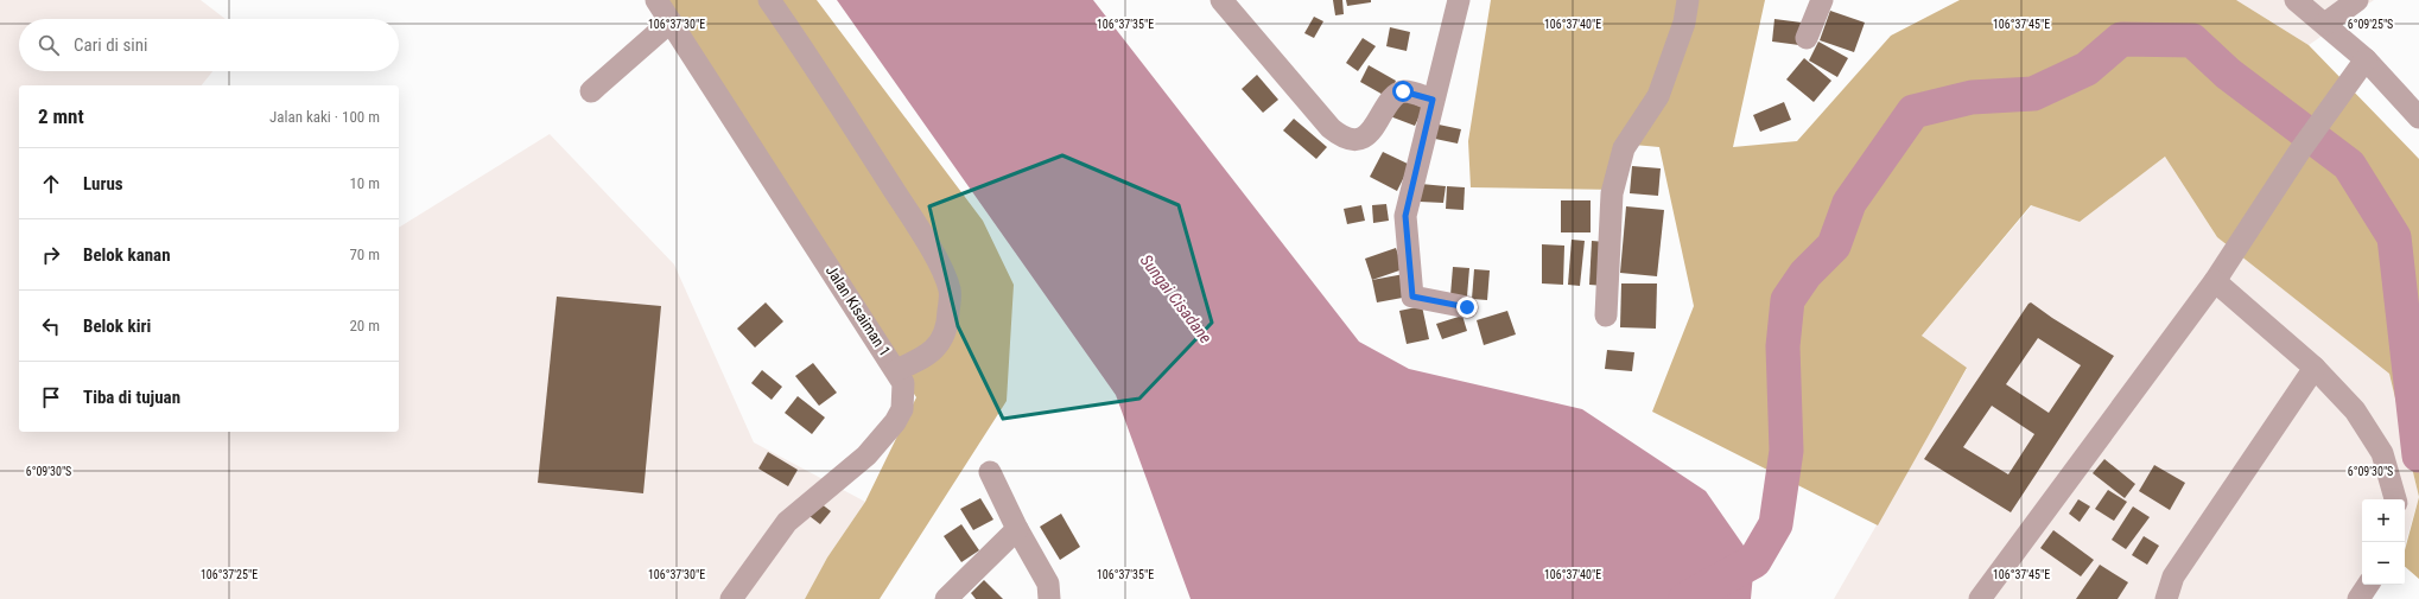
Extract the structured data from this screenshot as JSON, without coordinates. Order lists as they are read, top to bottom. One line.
{"streets":{"street":["Jalan Kisaiman 1"]},"water":["Sungai Cisadane"],"page":{"search":"Cari di sini","heading":["2 mnt","Jalan kaki · 100 m"],"list":[["Lurus","10 m"],["Belok kanan","70 m"],["Belok kiri","20 m"],"Tiba di tujuan"],"map_buttons":["+","−"]},"coordinates":["106°37'30\"E","106°37'35\"E","106°37'40\"E","106°37'45\"E","6°09'25\"S","6°09'30\"S","106°37'25\"E"]}
